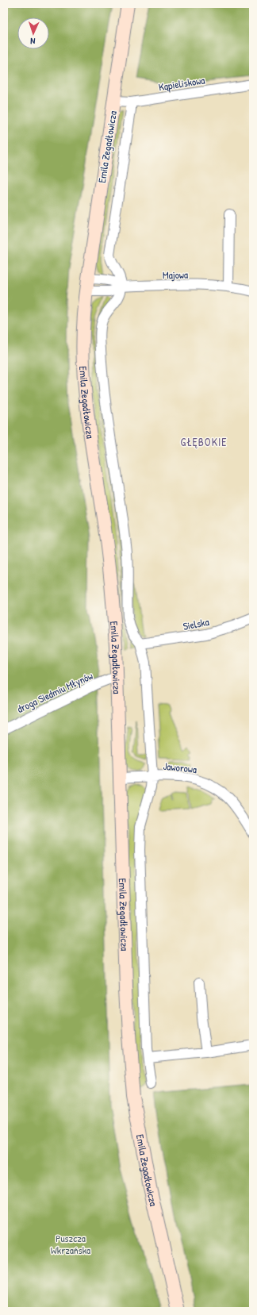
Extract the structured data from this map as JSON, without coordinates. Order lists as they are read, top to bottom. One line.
{"streets":{"main road":["Emila Zegadłowicza"],"street":["Kąpieliskowa","Majowa","Sielska","droga Siedmiu Młynów","Jaworowa"]},"crossings":[["Kąpieliskowa","Emila Zegadłowicza"],["Emila Zegadłowicza","Majowa"],["Emila Zegadłowicza","droga Siedmiu Młynów"],["Emila Zegadłowicza","Jaworowa"]],"districts":["GŁĘBOKIE"],"parks":["Puszcza Wkrzańska"],"north":"bottom"}
